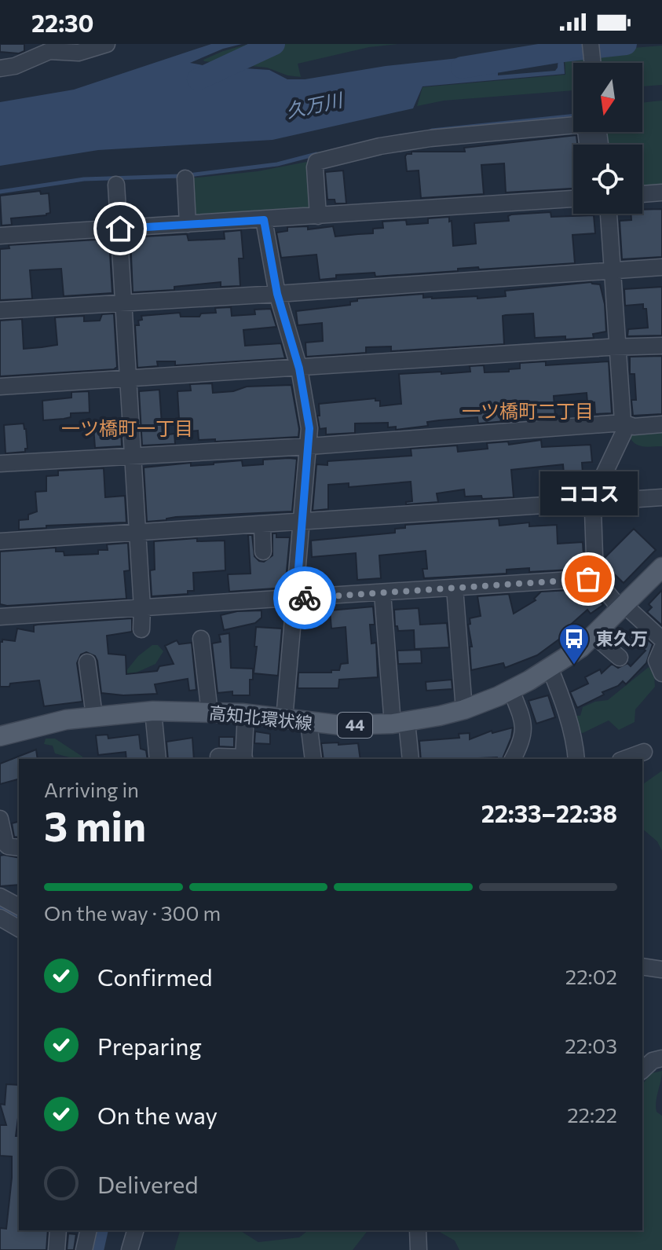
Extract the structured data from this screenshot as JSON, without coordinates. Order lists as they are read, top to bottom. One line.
{"streets":{"main road":["高知北環状線","44"]},"districts":["一ツ橋町二丁目","一ツ橋町一丁目"],"water":["久万川"],"places":{"other":["ココス"],"bus stop":["東久万"]},"north":"bottom","page":{"status":"22:30","bubble":"ココス","heading":["3 min","Arriving in","22:33–22:38"],"bar":"On the way · 300 m","list":[["Confirmed","22:02"],["Preparing","22:03"],["On the way","22:22"],"Delivered"]}}
